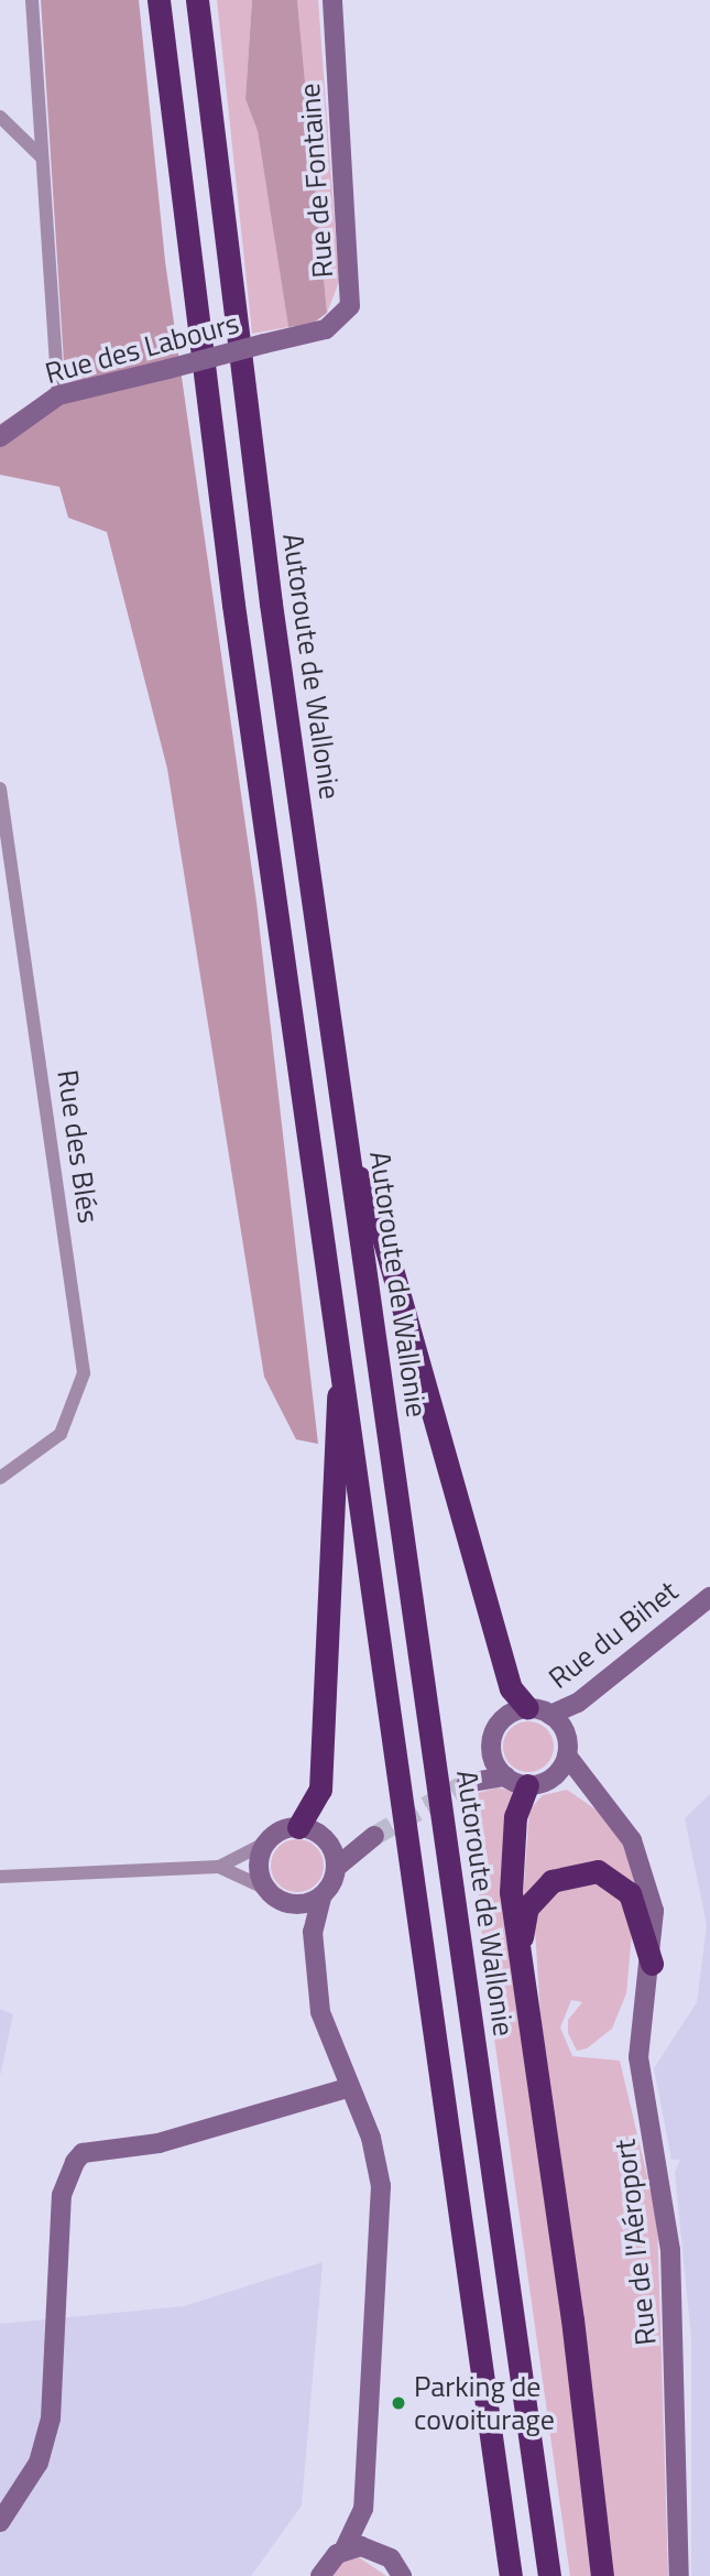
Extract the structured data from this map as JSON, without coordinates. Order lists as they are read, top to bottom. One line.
{"streets":{"highway":["Autoroute de Wallonie"],"street":["Rue de Fontaine","Rue des Labours","Rue des Blés","Rue du Bihet","Rue de l'Aéroport"]},"crossings":[["Rue de Fontaine","Rue des Labours"],["Rue du Bihet","Rue de l'Aéroport"]],"places":["Parking de covoiturage"]}
